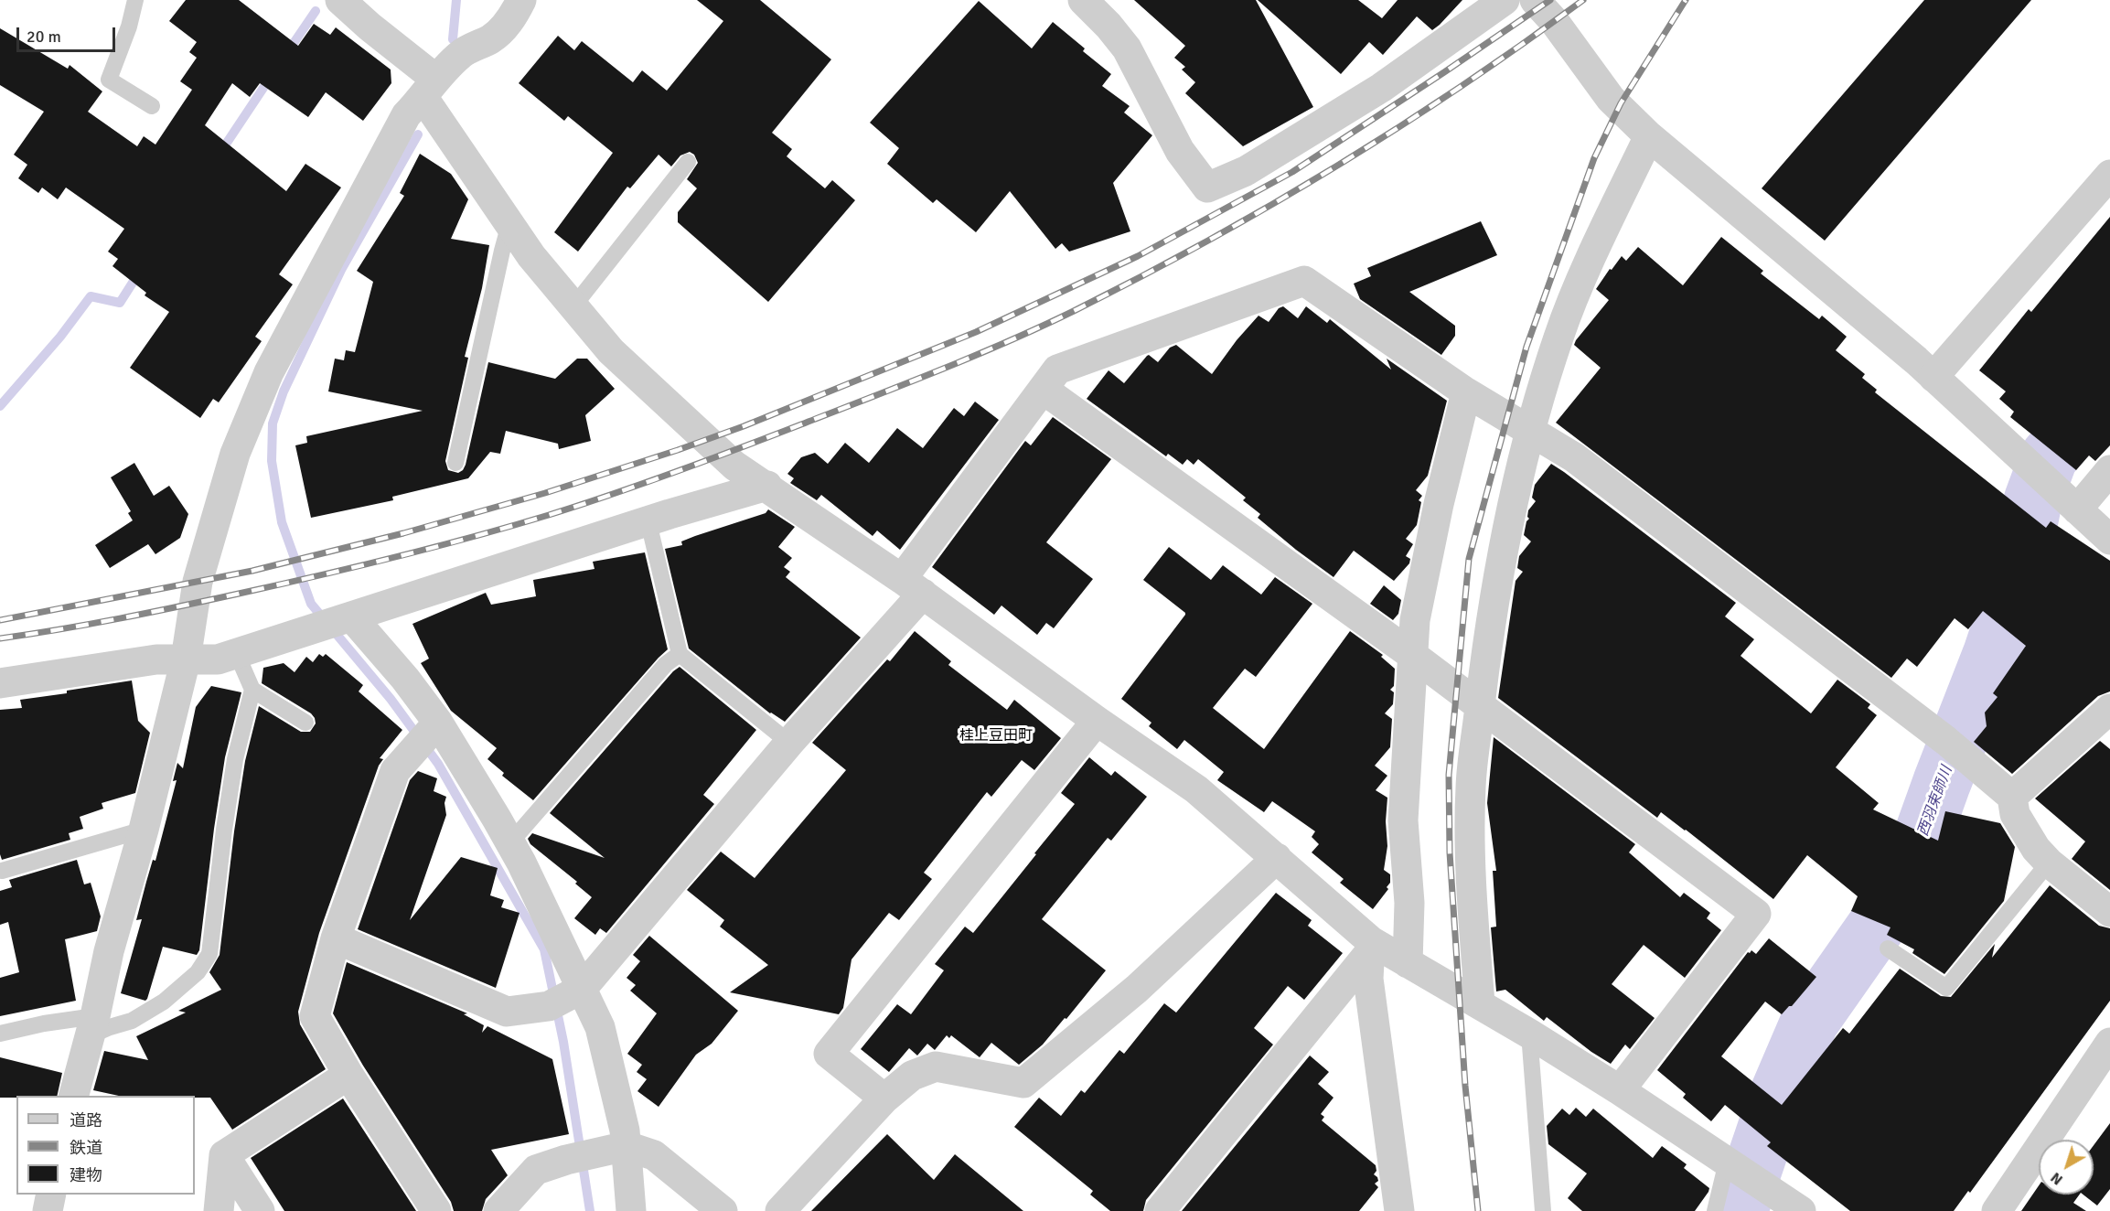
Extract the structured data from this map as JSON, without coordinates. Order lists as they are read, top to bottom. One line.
{"districts":["桂上豆田町"],"water":["西羽束師川"],"legend":["道路","鉄道","建物"],"scale_bar":"20 m","north":"bottom left"}
